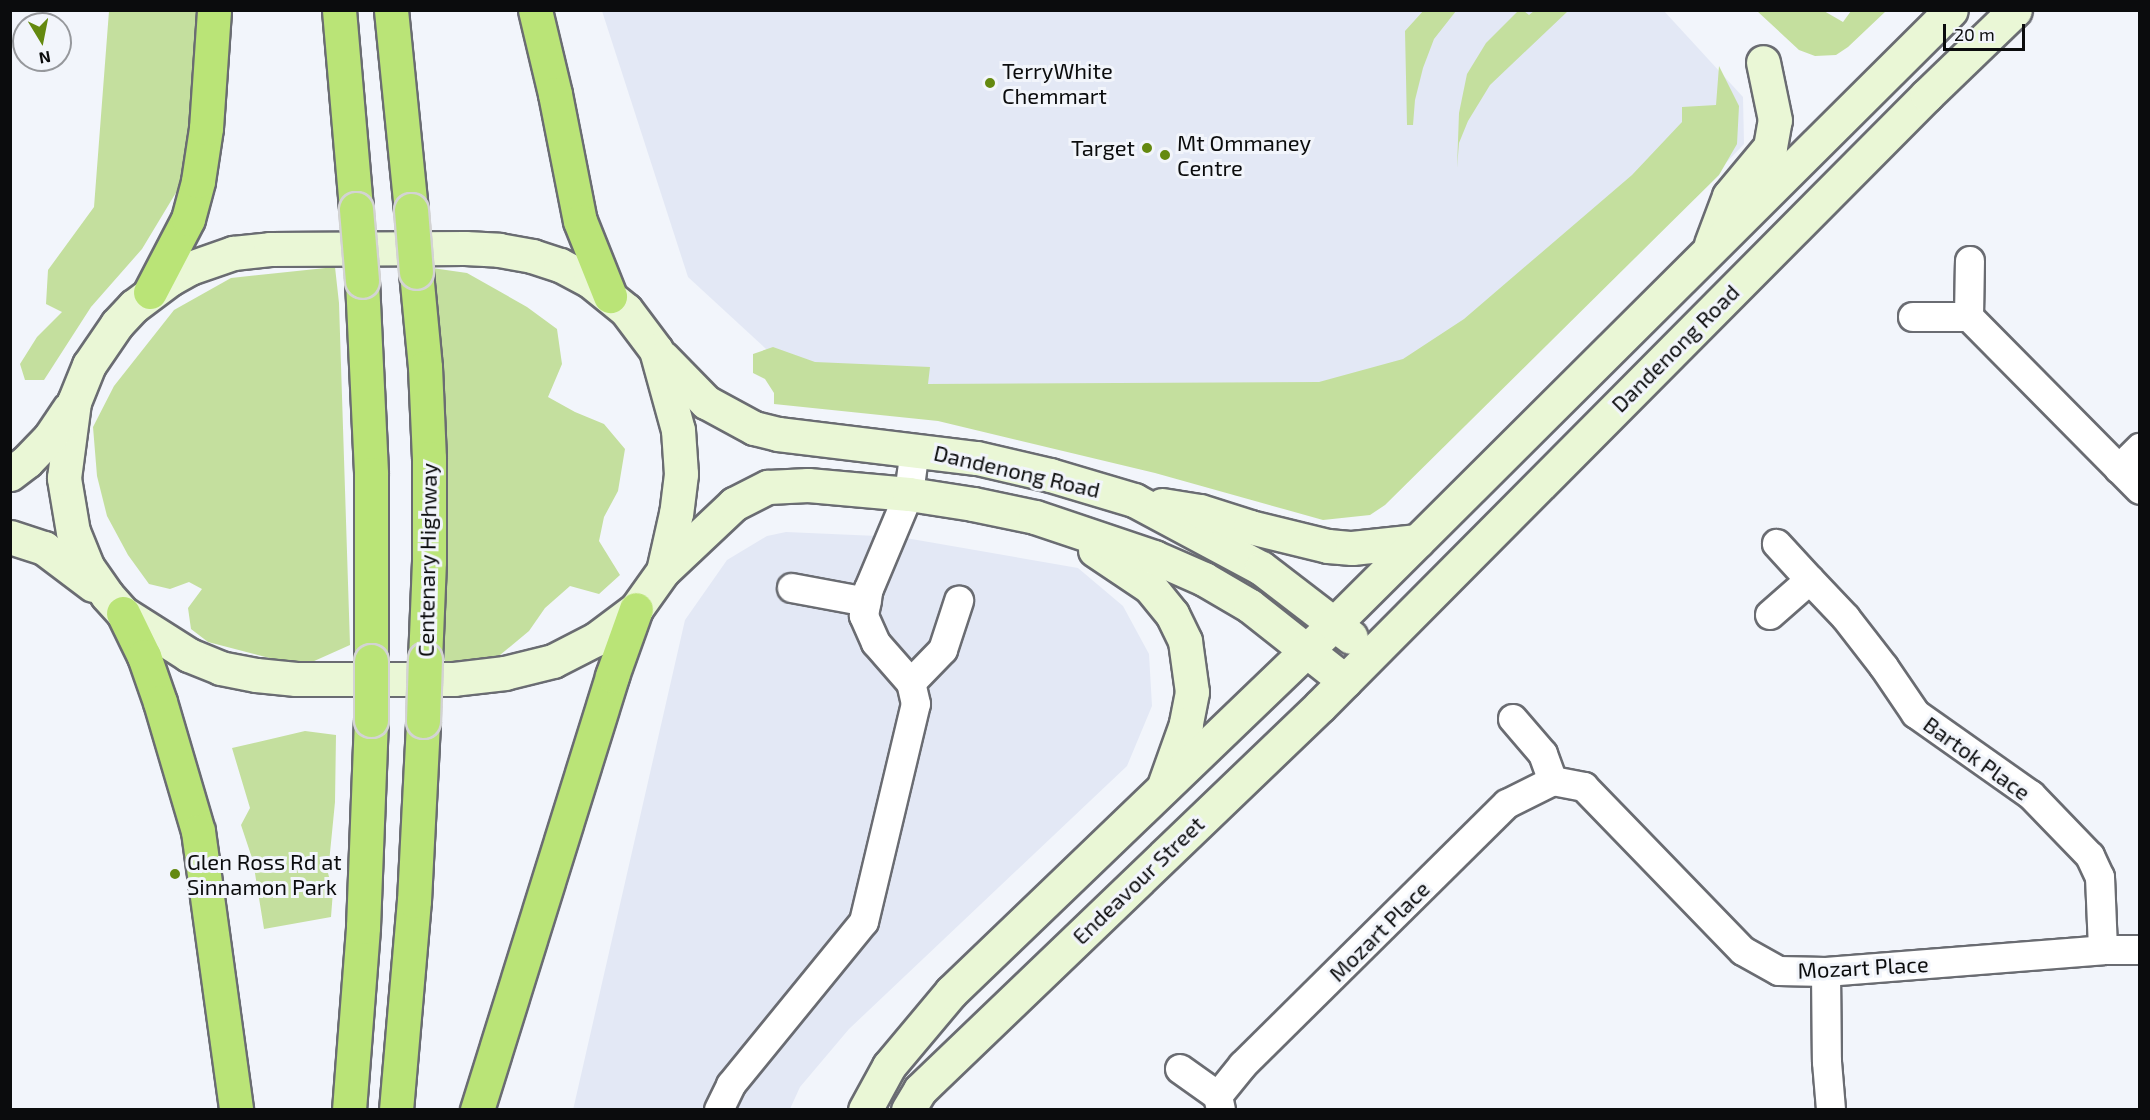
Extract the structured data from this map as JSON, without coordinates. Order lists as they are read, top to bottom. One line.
{"streets":{"highway":["Centenary Highway"],"main road":["Dandenong Road","Endeavour Street"],"street":["Bartok Place","Mozart Place"]},"crossings":[["Dandenong Road","Endeavour Street"],["Bartok Place","Mozart Place"]],"places":["TerryWhite Chemmart","Target","Mt Ommaney Centre","Glen Ross Rd at Sinnamon Park"],"scale_bar":"20 m","north":"bottom"}
